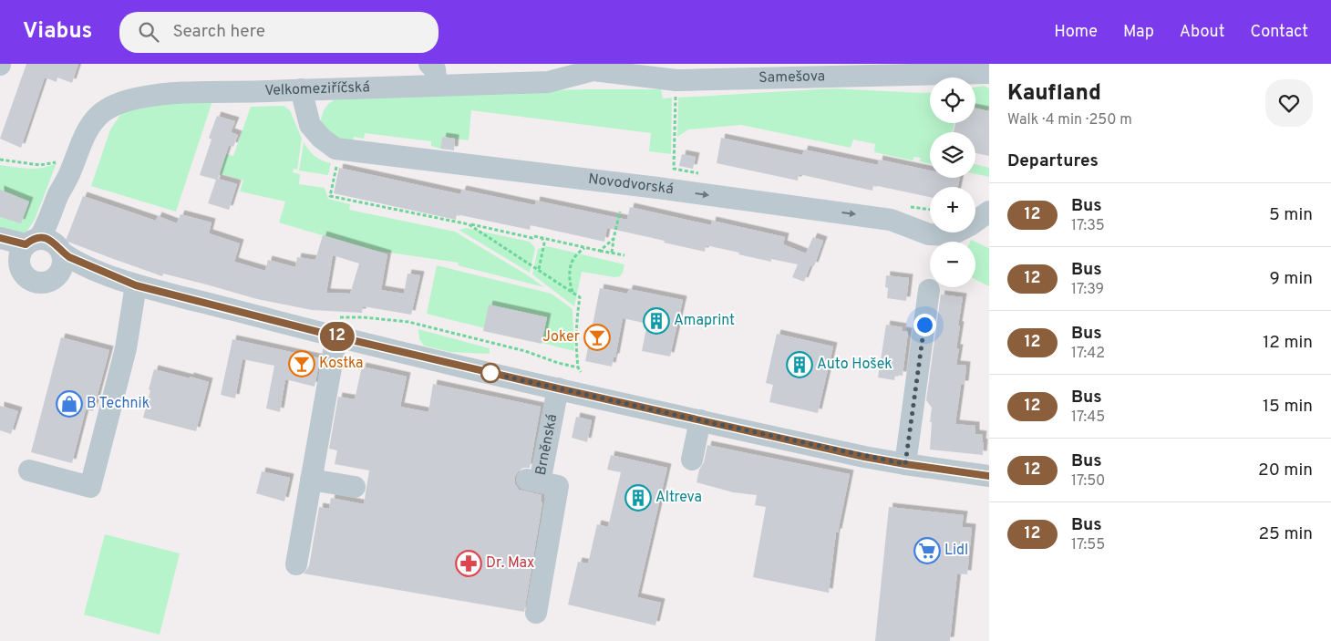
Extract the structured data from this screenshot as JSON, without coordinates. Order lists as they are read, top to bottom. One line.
{"streets":{"street":["Samešova","Velkomeziříčská","Novodvorská","Brněnská"]},"crossings":[["Samešova","Velkomeziříčská"],["Velkomeziříčská","Novodvorská"]],"places":{"building":["Amaprint","Auto Hošek","Altreva"],"bar":["Joker","Kostka"],"shop":["B Technik"],"supermarket":["Lidl"],"pharmacy":["Dr. Max"]},"lines":["bus line 12"],"page":{"header":"Viabus","search":"Search here","nav":["Home","Map","About","Contact"],"on_map":"12","heading":[["Kaufland","Walk · 4 min · 250 m"],"Departures"],"map_buttons":["+","−"],"list":[{"mark":"12","name":"Bus","note":"17:35","value":"5 min"},{"mark":"12","name":"Bus","note":"17:39","value":"9 min"},{"mark":"12","name":"Bus","note":"17:42","value":"12 min"},{"mark":"12","name":"Bus","note":"17:45","value":"15 min"},{"mark":"12","name":"Bus","note":"17:50","value":"20 min"},{"mark":"12","name":"Bus","note":"17:55","value":"25 min"}]}}
